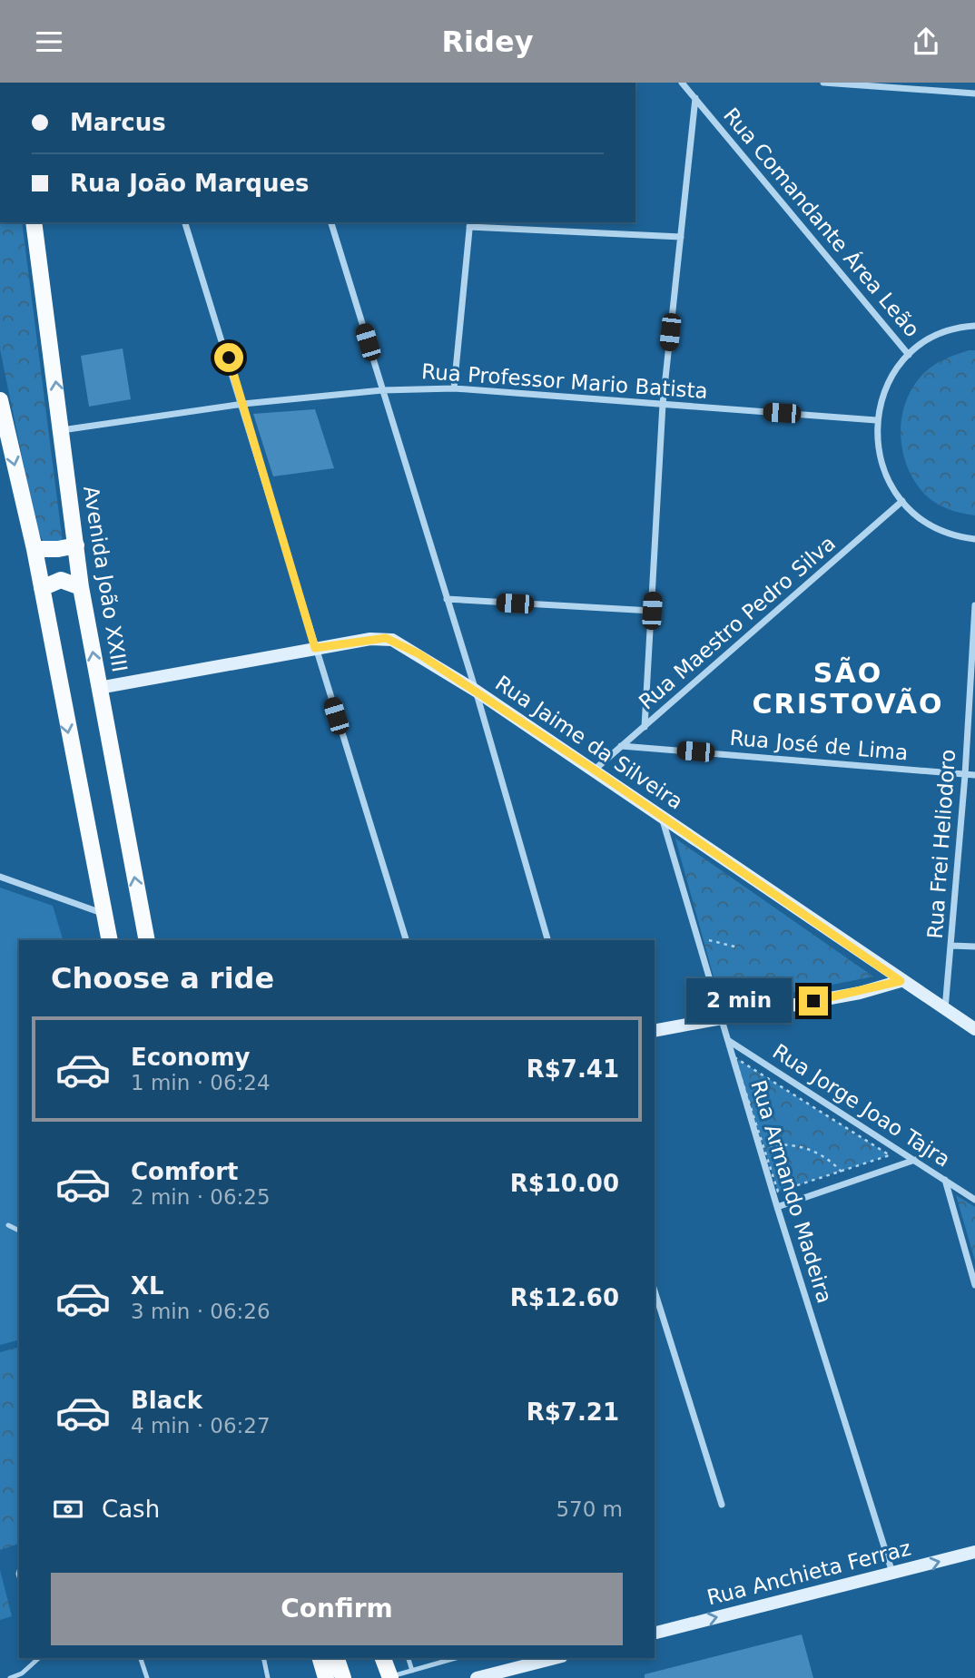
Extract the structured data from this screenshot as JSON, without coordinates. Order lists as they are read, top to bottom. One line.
{"streets":{"main road":["Avenida João XXIII"],"street":["Rua Comandante Área Leão","Rua Professor Mario Batista","Rua Maestro Pedro Silva","Rua Jaime da Silveira","Rua José de Lima","Rua Frei Heliodoro","Rua Jorge Joao Tajra","Rua Armando Madeira","Rua Anchieta Ferraz"]},"crossings":[["Rua Professor Mario Batista","Avenida João XXIII"],["Avenida João XXIII","Rua Jaime da Silveira"],["Rua Maestro Pedro Silva","Rua Jaime da Silveira"],["Rua Maestro Pedro Silva","Rua José de Lima"],["Rua Jaime da Silveira","Rua Frei Heliodoro"],["Rua Jaime da Silveira","Rua Armando Madeira"],["Rua José de Lima","Rua Frei Heliodoro"],["Rua Jorge Joao Tajra","Rua Armando Madeira"],["Rua Armando Madeira","Rua Anchieta Ferraz"]],"one_way":["Rua Anchieta Ferraz"],"districts":["SÃO CRISTOVÃO"],"page":{"header":"Ridey","banner":["Marcus","Rua João Marques"],"heading":"Choose a ride","bubble":"2 min","list":[{"name":"Economy","note":"1 min · 06:24","value":"R$7.41"},{"name":"Comfort","note":"2 min · 06:25","value":"R$10.00"},{"name":"XL","note":"3 min · 06:26","value":"R$12.60"},{"name":"Black","note":"4 min · 06:27","value":"R$7.21"}],"pay":["Cash","570 m"],"buttons":"Confirm"}}
